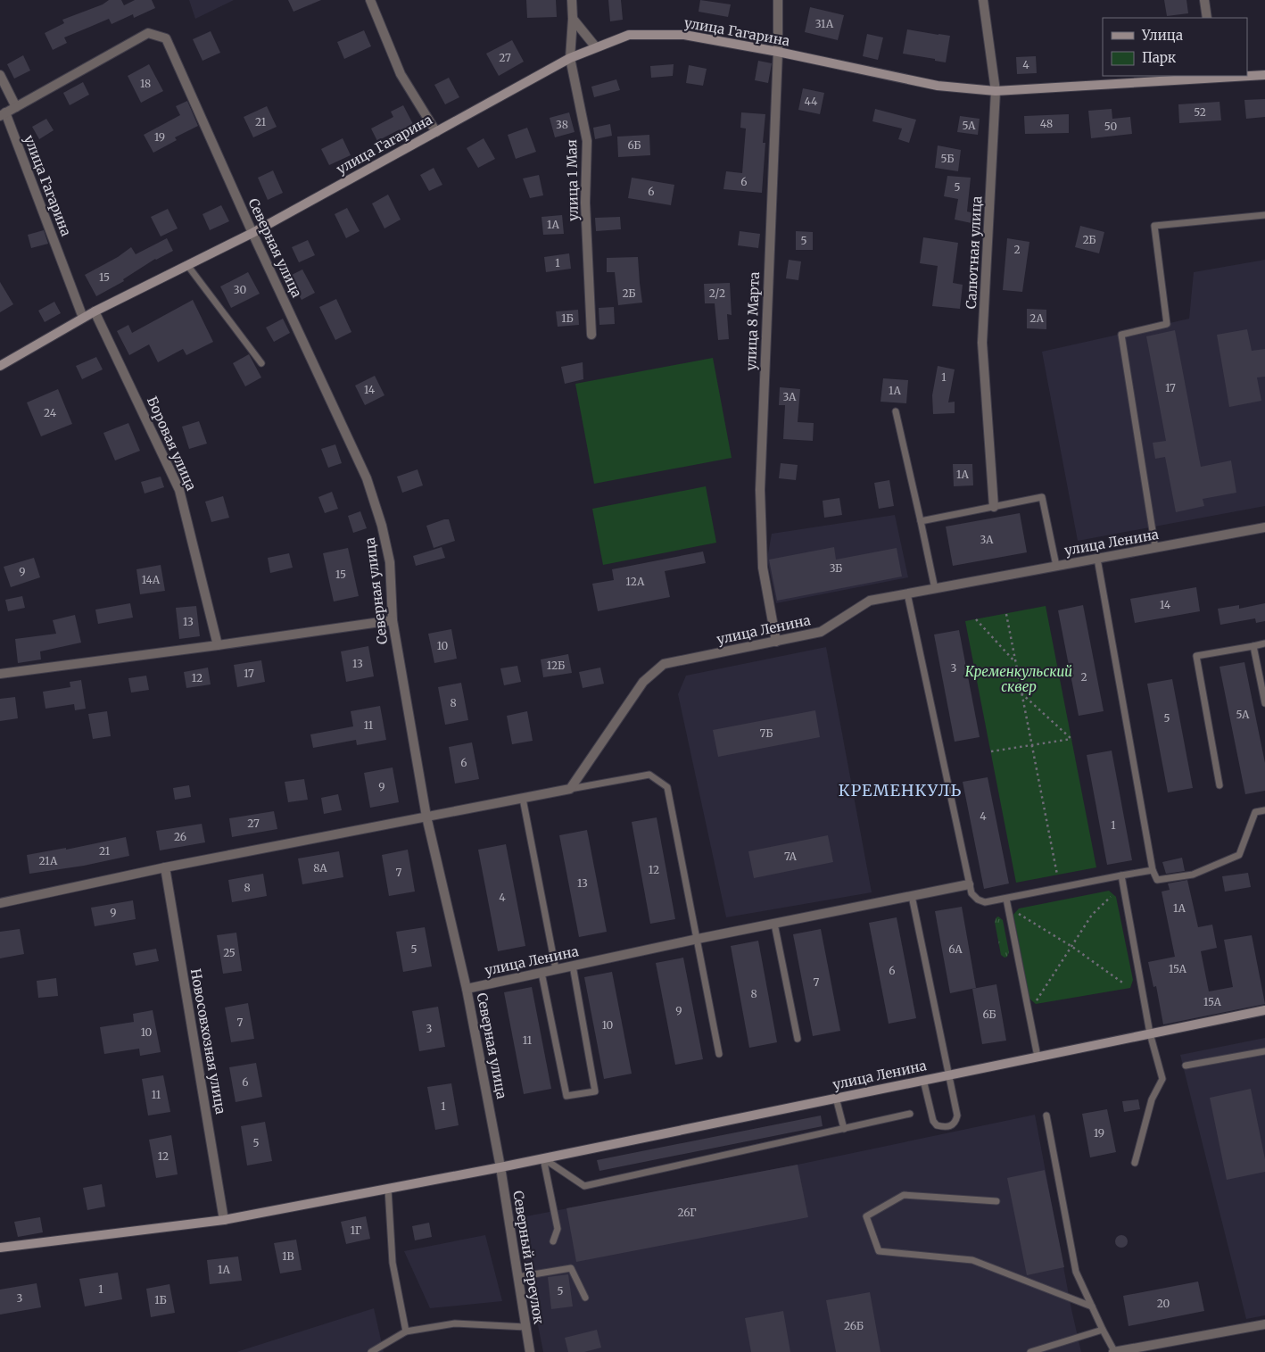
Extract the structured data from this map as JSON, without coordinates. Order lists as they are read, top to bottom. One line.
{"streets":{"street":["улица Гагарина","улица 1 Мая","Северная улица","Салютная улица","улица 8 Марта","Боровая улица","улица Ленина","Новосовхозная улица","Северный переулок"]},"crossings":[["улица Гагарина","улица 1 Мая"],["улица Гагарина","Северная улица"],["улица Гагарина","Салютная улица"],["улица Гагарина","улица 8 Марта"],["улица Гагарина","Боровая улица"],["Северная улица","улица Ленина"],["Северная улица","Северный переулок"],["улица 8 Марта","улица Ленина"],["улица Ленина","Северный переулок"]],"districts":["КРЕМЕНКУЛЬ"],"parks":["Кременкульский сквер"],"house_numbers":["31А","27","4","18","44","52","21","48","38","5А","50","19","6Б","5Б","6","5","6","1А","2Б","5","2","1","15","30","2Б","2/2","1Б","2А","1","17","14","1А","3А","24","1А","3А","3Б","9","15","14А","12А","14","13","10","13","12Б","3","17","2","12","8","5А","5","11","7Б","6","9","4","27","1","26","21","7А","21А","8А","12","7","13","8","4","1А","9","5","6А","25","15А","6","7","8","15А","9","6Б","7","10","3","10","11","6","11","1","19","5","12","26Г","1Г","1В","1А","1","5","3","1Б","20","26Б"],"legend":["Улица","Парк"]}
